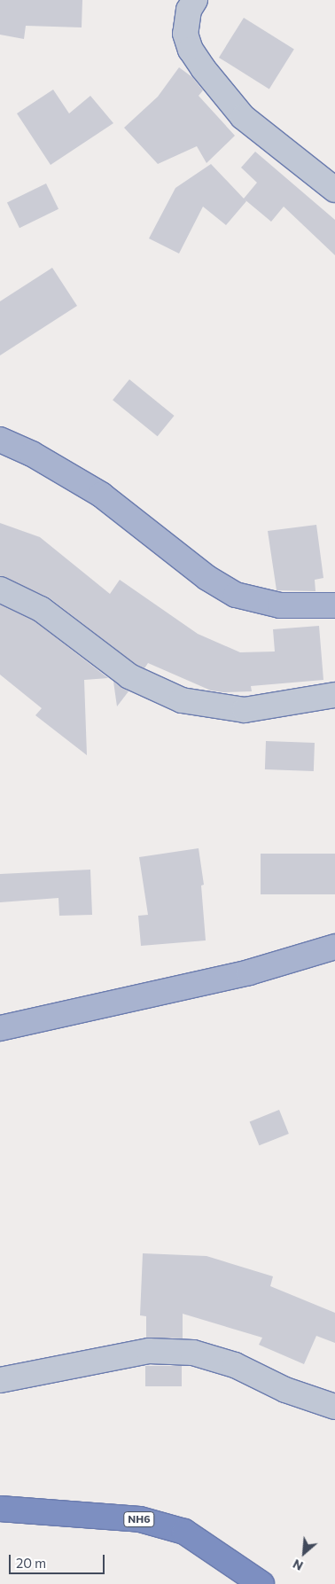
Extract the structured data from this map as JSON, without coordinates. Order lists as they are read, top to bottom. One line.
{"streets":{"highway":["NH6"]},"scale_bar":"20 m","north":"bottom left"}
